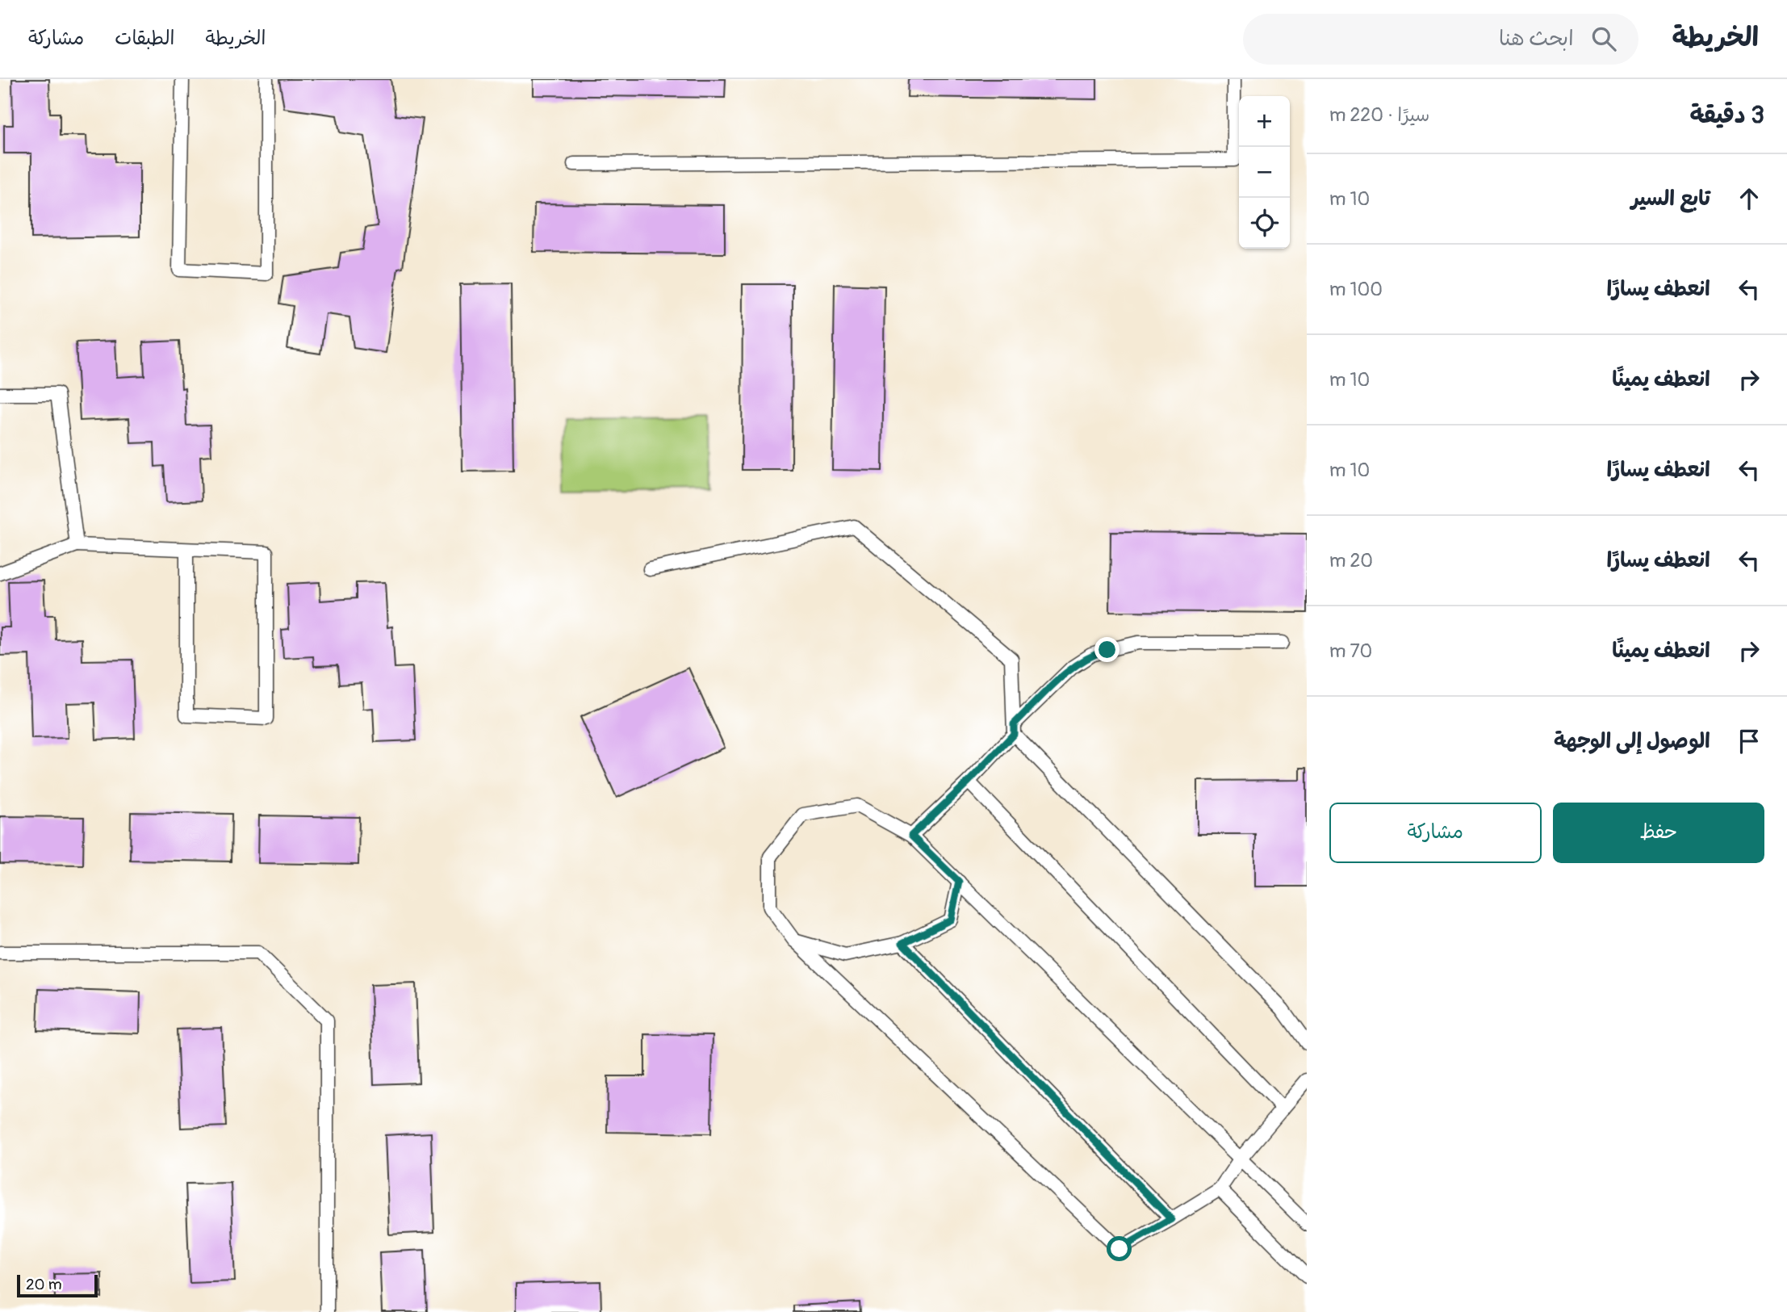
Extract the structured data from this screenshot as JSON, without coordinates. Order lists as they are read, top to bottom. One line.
{"scale_bar":"20 m","page":{"header":"الخريطة","search":"ابحث هنا","nav":["الخريطة","الطبقات","مشاركة"],"heading":["3 دقيقة","سيرًا · 220 m"],"map_buttons":["+","−"],"list":[["تابع السير","10 m"],["انعطف يسارًا","100 m"],["انعطف يمينًا","10 m"],["انعطف يسارًا","10 m"],["انعطف يسارًا","20 m"],["انعطف يمينًا","70 m"],"الوصول إلى الوجهة"],"buttons":["حفظ","مشاركة"],"scale":"20 m"}}
